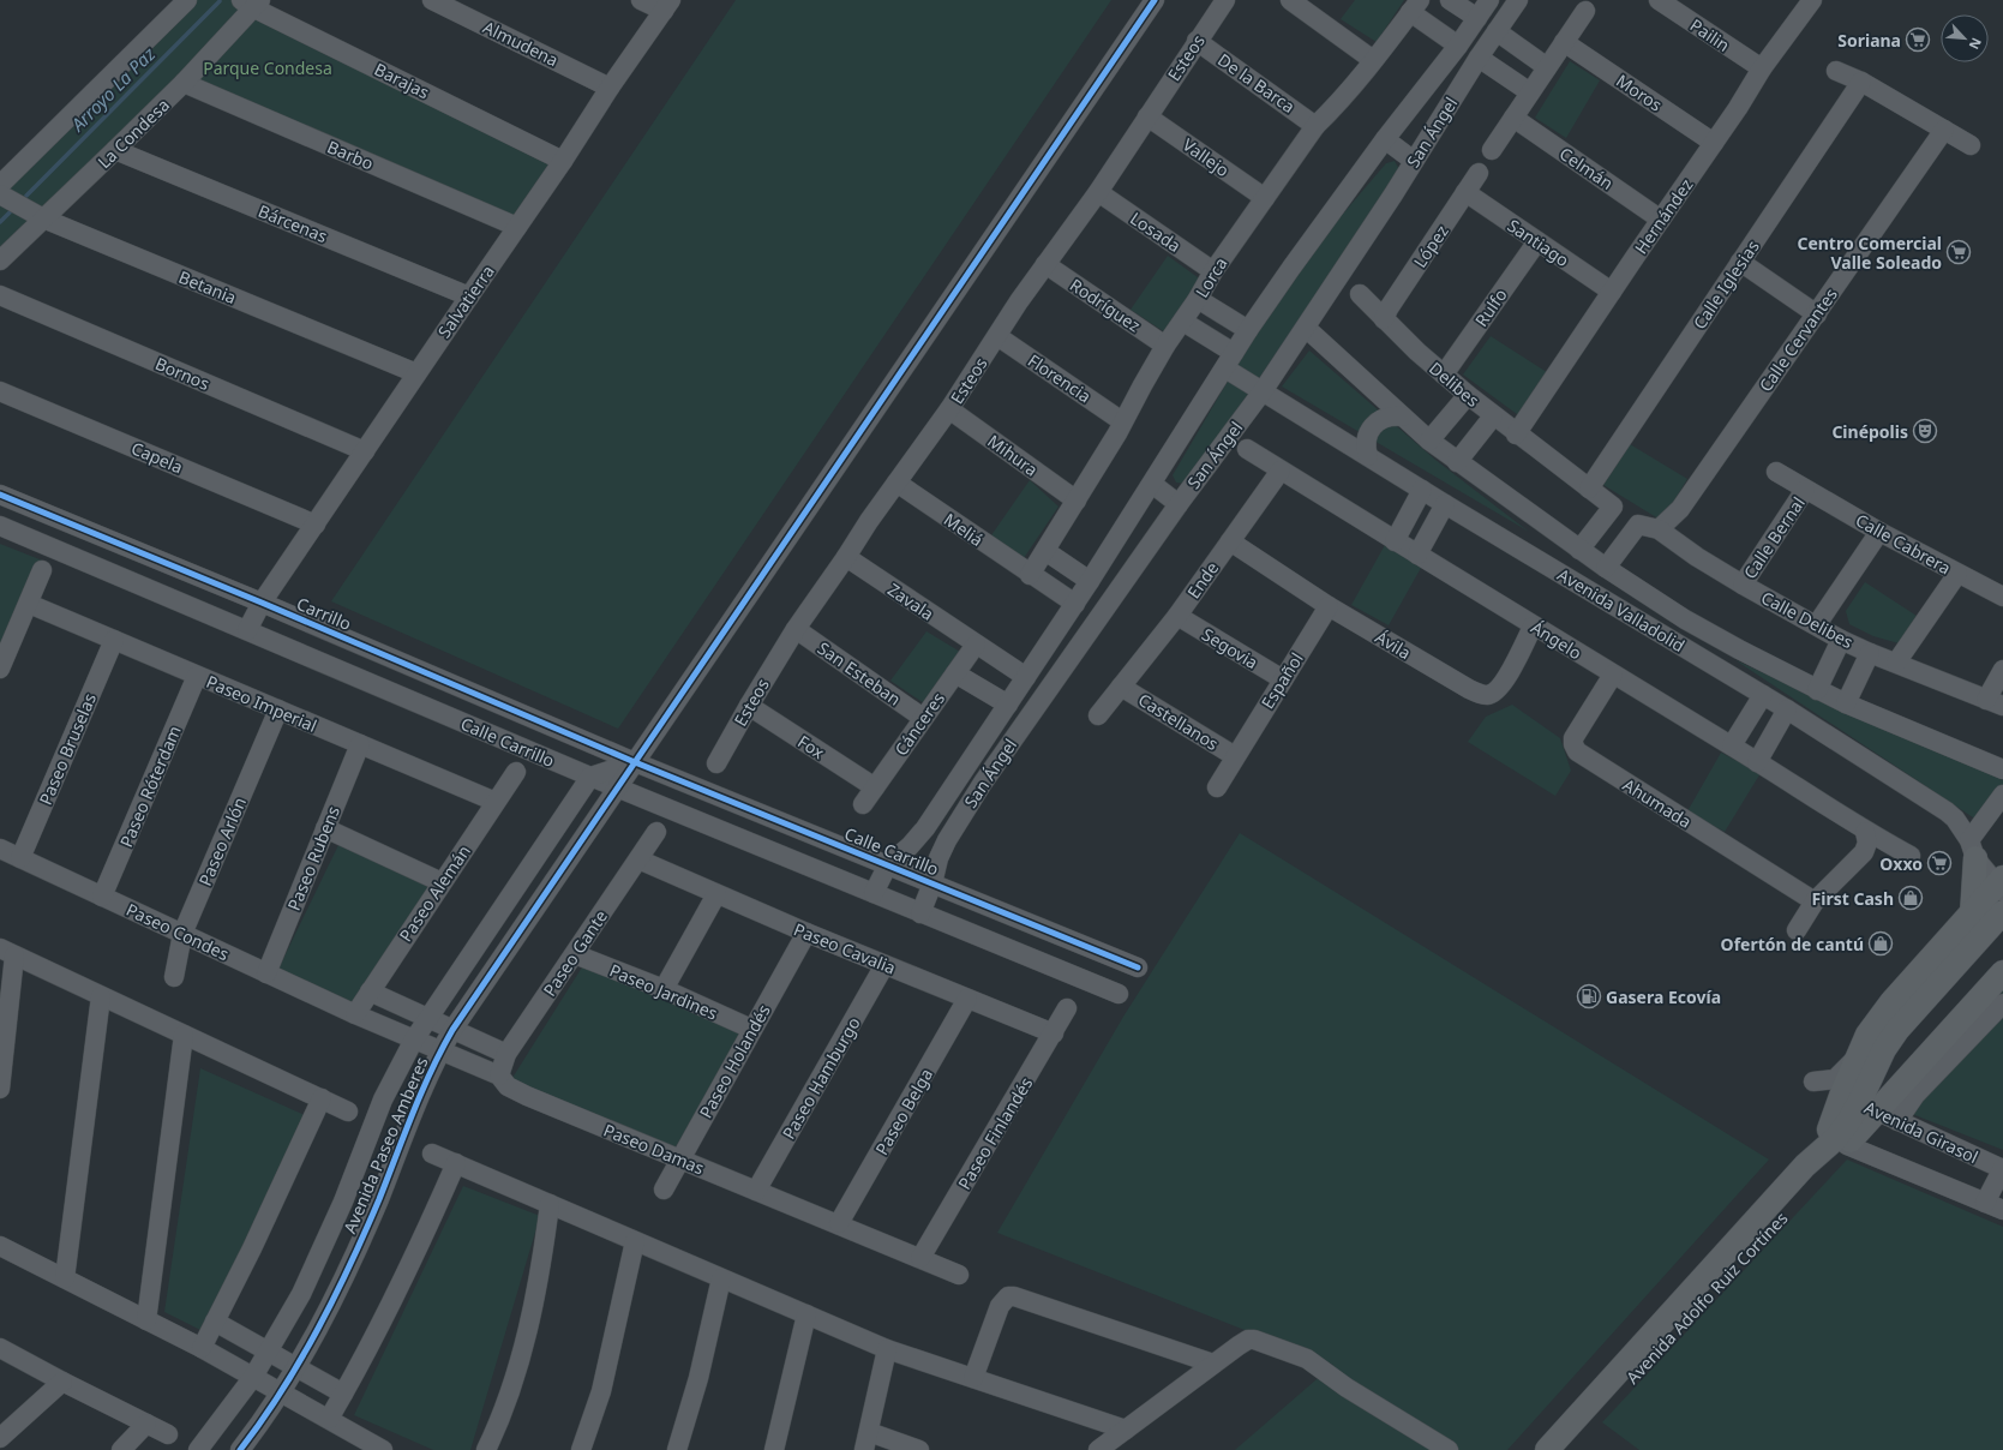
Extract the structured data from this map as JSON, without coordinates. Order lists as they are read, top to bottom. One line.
{"streets":{"main road":["Avenida Adolfo Ruiz Cortínes"],"street":["Pailin","Almudena","Esteos","Barajas","De la Barca","Moros","San Ángel","La Condesa","Barbo","Vallejo","Celmán","Hernández","Bárcenas","Losada","Santiago","López","Lorca","Calle Iglesias","Betania","Salvatierra","Rodríguez","Rulfo","Calle Cervantes","Bornos","Florencia","Delibes","Mihura","Capela","Meliá","Calle Bernal","Calle Cabrera","Ende","Zavala","Avenida Valladolid","Carrillo","Calle Delibes","Ángelo","Ávila","Segovia","San Esteban","Español","Paseo Imperial","Castellanos","Cánceres","Calle Carrillo","Fox","Paseo Bruselas","Paseo Róterdam","Ahumada","Paseo Arlón","Paseo Rubens","Paseo Alemán","Paseo Condes","Paseo Cavalia","Paseo Gante","Paseo Jardines","Paseo Holandés","Paseo Hamburgo","Paseo Belga","Avenida Girasol","Paseo Finlandés","Avenida Paseo Amberes","Paseo Damas"]},"crossings":[["Pailin","Hernández"],["Almudena","Salvatierra"],["Esteos","De la Barca"],["Esteos","Vallejo"],["Esteos","Losada"],["Esteos","Rodríguez"],["Esteos","Florencia"],["Esteos","Mihura"],["Esteos","Meliá"],["Esteos","Zavala"],["Esteos","San Esteban"],["Esteos","Fox"],["Barajas","La Condesa"],["Barajas","Salvatierra"],["De la Barca","Lorca"],["Moros","Hernández"],["San Ángel","Meliá"],["San Ángel","Zavala"],["San Ángel","Avenida Valladolid"],["San Ángel","Calle Carrillo"],["La Condesa","Barbo"],["La Condesa","Bárcenas"],["La Condesa","Betania"],["Barbo","Salvatierra"],["Vallejo","Lorca"],["Celmán","Hernández"],["Hernández","Santiago"],["Hernández","Delibes"],["Bárcenas","Salvatierra"],["Losada","Lorca"],["Santiago","López"],["Santiago","Rulfo"],["López","Delibes"],["Lorca","Rodríguez"],["Lorca","Florencia"],["Lorca","Mihura"],["Lorca","Meliá"],["Lorca","Avenida Valladolid"],["Calle Iglesias","Delibes"],["Betania","Salvatierra"],["Salvatierra","Bornos"],["Salvatierra","Capela"],["Salvatierra","Carrillo"],["Rulfo","Delibes"],["Calle Cervantes","Calle Delibes"],["Calle Bernal","Calle Cabrera"],["Calle Bernal","Calle Delibes"],["Ende","Ángelo"],["Ende","Ávila"],["Ende","Segovia"],["Ende","Castellanos"],["Zavala","Cánceres"],["Avenida Valladolid","Calle Delibes"],["Avenida Valladolid","Avenida Adolfo Ruiz Cortínes"],["Carrillo","Calle Carrillo"],["Carrillo","Avenida Paseo Amberes"],["Ángelo","Ávila"],["Ángelo","Ahumada"],["Ávila","Español"],["Segovia","Español"],["San Esteban","Cánceres"],["Español","Castellanos"],["Paseo Imperial","Paseo Bruselas"],["Paseo Imperial","Paseo Róterdam"],["Paseo Imperial","Paseo Arlón"],["Paseo Imperial","Paseo Rubens"],["Paseo Imperial","Paseo Alemán"],["Cánceres","Fox"],["Calle Carrillo","Avenida Paseo Amberes"],["Paseo Bruselas","Paseo Condes"],["Paseo Róterdam","Paseo Condes"],["Paseo Arlón","Paseo Condes"],["Paseo Rubens","Paseo Condes"],["Paseo Alemán","Paseo Condes"],["Paseo Alemán","Paseo Damas"],["Paseo Condes","Paseo Damas"],["Paseo Cavalia","Paseo Gante"],["Paseo Cavalia","Paseo Holandés"],["Paseo Cavalia","Paseo Hamburgo"],["Paseo Cavalia","Paseo Belga"],["Paseo Cavalia","Paseo Finlandés"],["Paseo Gante","Paseo Jardines"],["Paseo Gante","Paseo Damas"],["Paseo Jardines","Paseo Holandés"],["Paseo Holandés","Paseo Damas"],["Paseo Hamburgo","Paseo Damas"],["Paseo Belga","Paseo Damas"],["Avenida Girasol","Avenida Adolfo Ruiz Cortínes"],["Paseo Finlandés","Paseo Damas"],["Avenida Paseo Amberes","Paseo Damas"]],"water":["Arroyo La Paz"],"parks":["Parque Condesa"],"places":{"supermarket":["Soriana","Centro Comercial Valle Soleado","Oxxo"],"theatre":["Cinépolis"],"shop":["First Cash","Ofertón de cantú"],"fuel station":["Gasera Ecovía"]},"north":"bottom right"}
